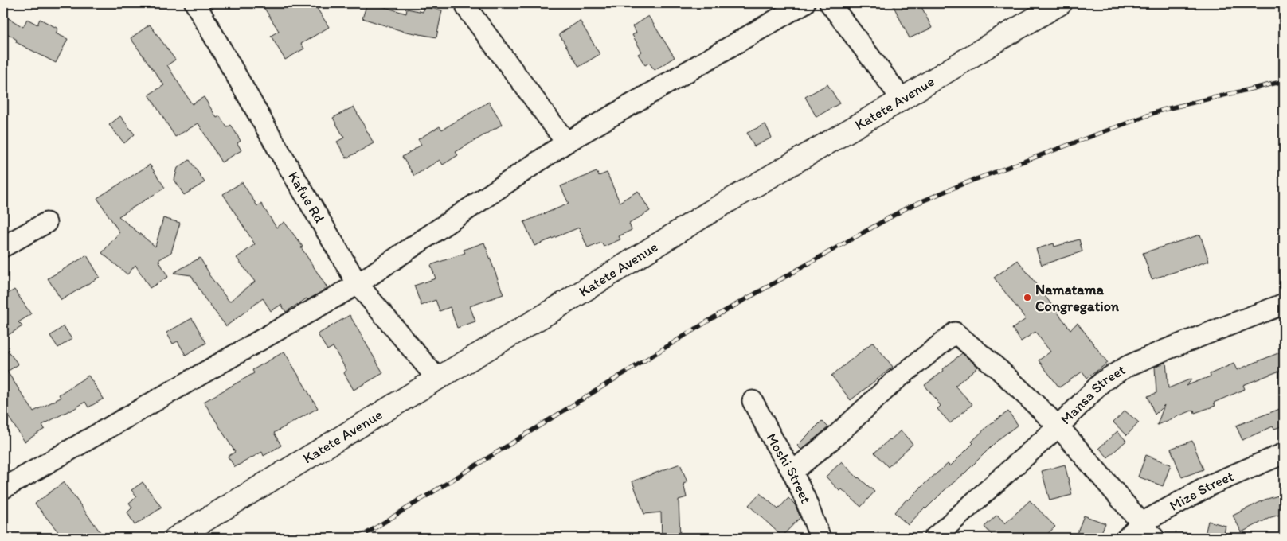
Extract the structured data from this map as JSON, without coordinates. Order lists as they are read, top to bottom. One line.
{"streets":{"street":["Katete Avenue","Kafue Rd","Mansa Street","Moshi Street","Mize Street"]},"crossings":[["Katete Avenue","Kafue Rd"]],"places":["Namatama Congregation"]}
